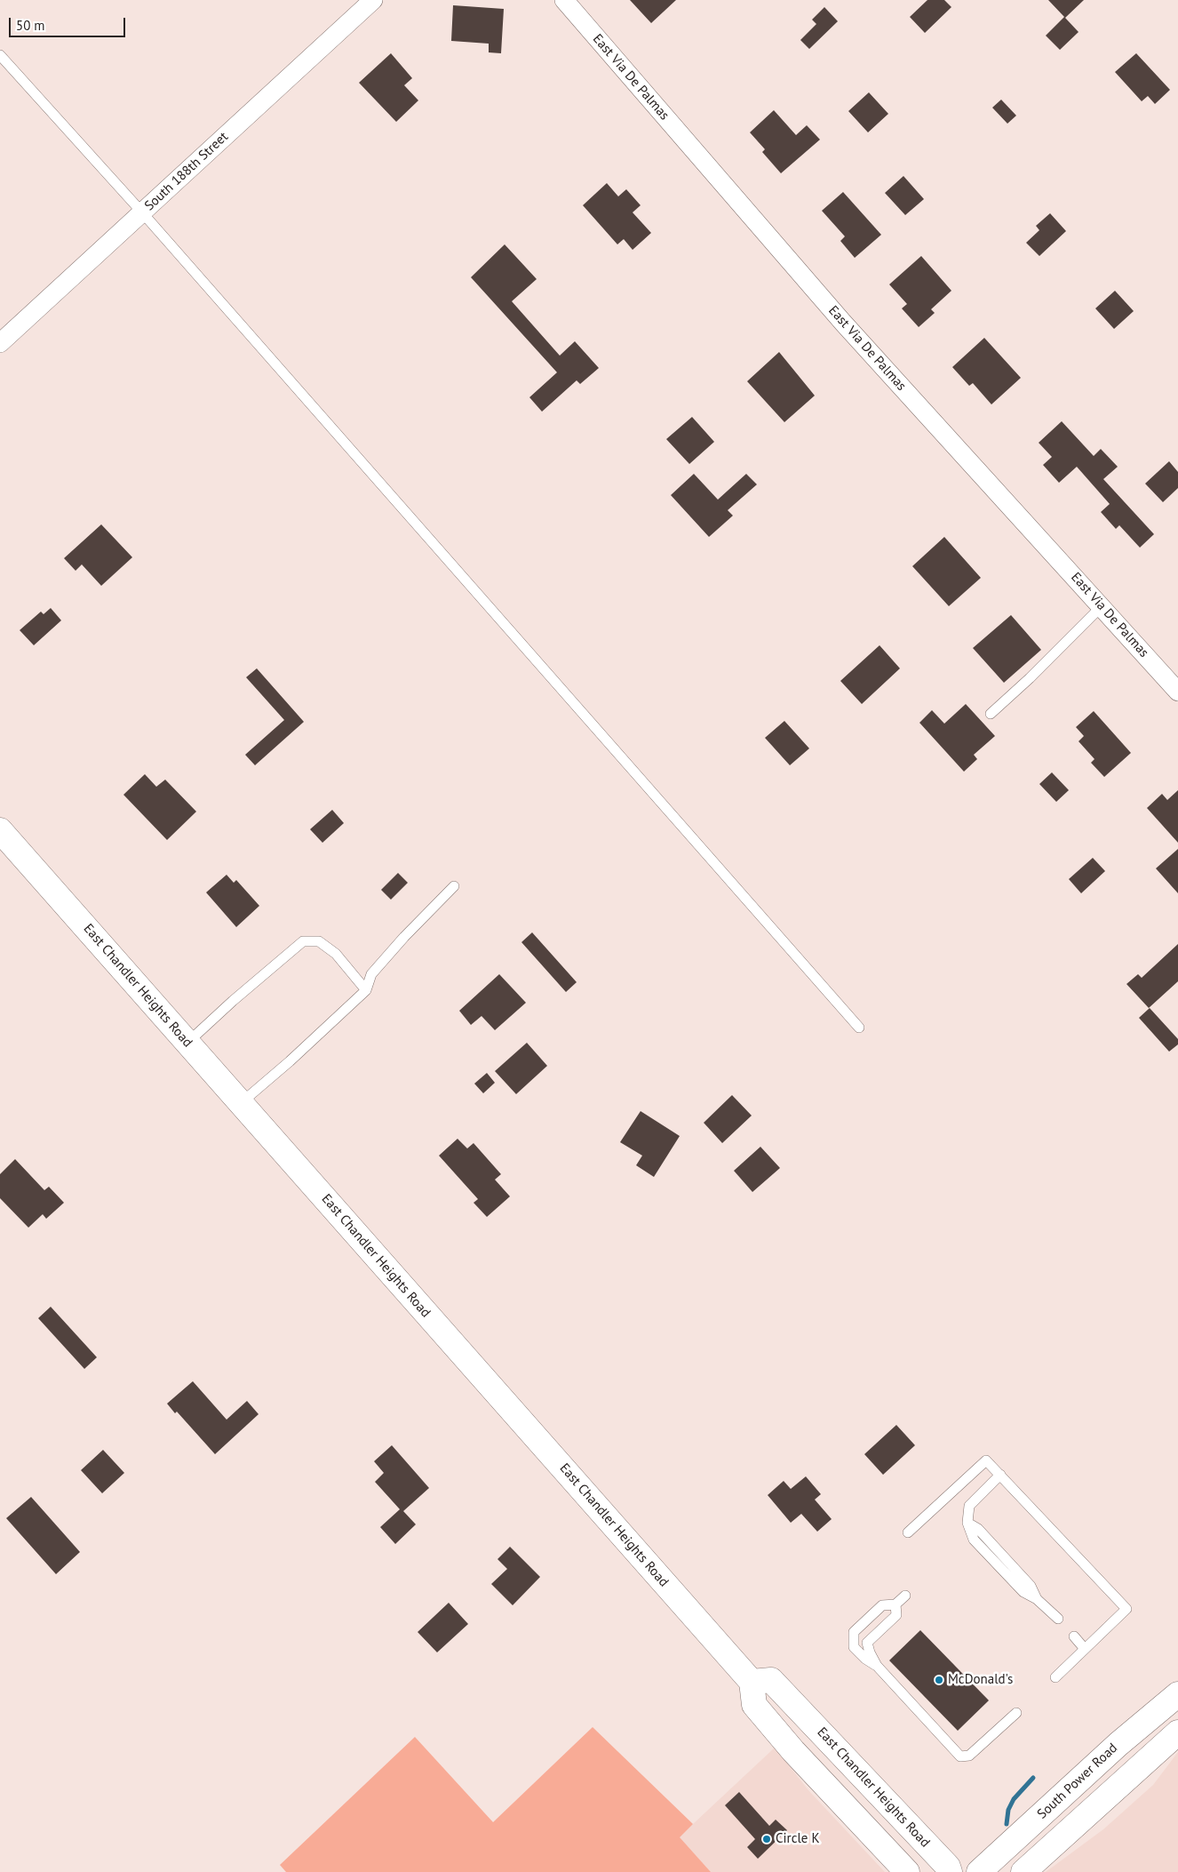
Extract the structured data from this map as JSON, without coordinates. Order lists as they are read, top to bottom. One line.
{"streets":{"main road":["East Chandler Heights Road","South Power Road"],"street":["East Via De Palmas","South 188th Street"]},"places":["McDonald's","Circle K"],"scale_bar":"50 m"}
